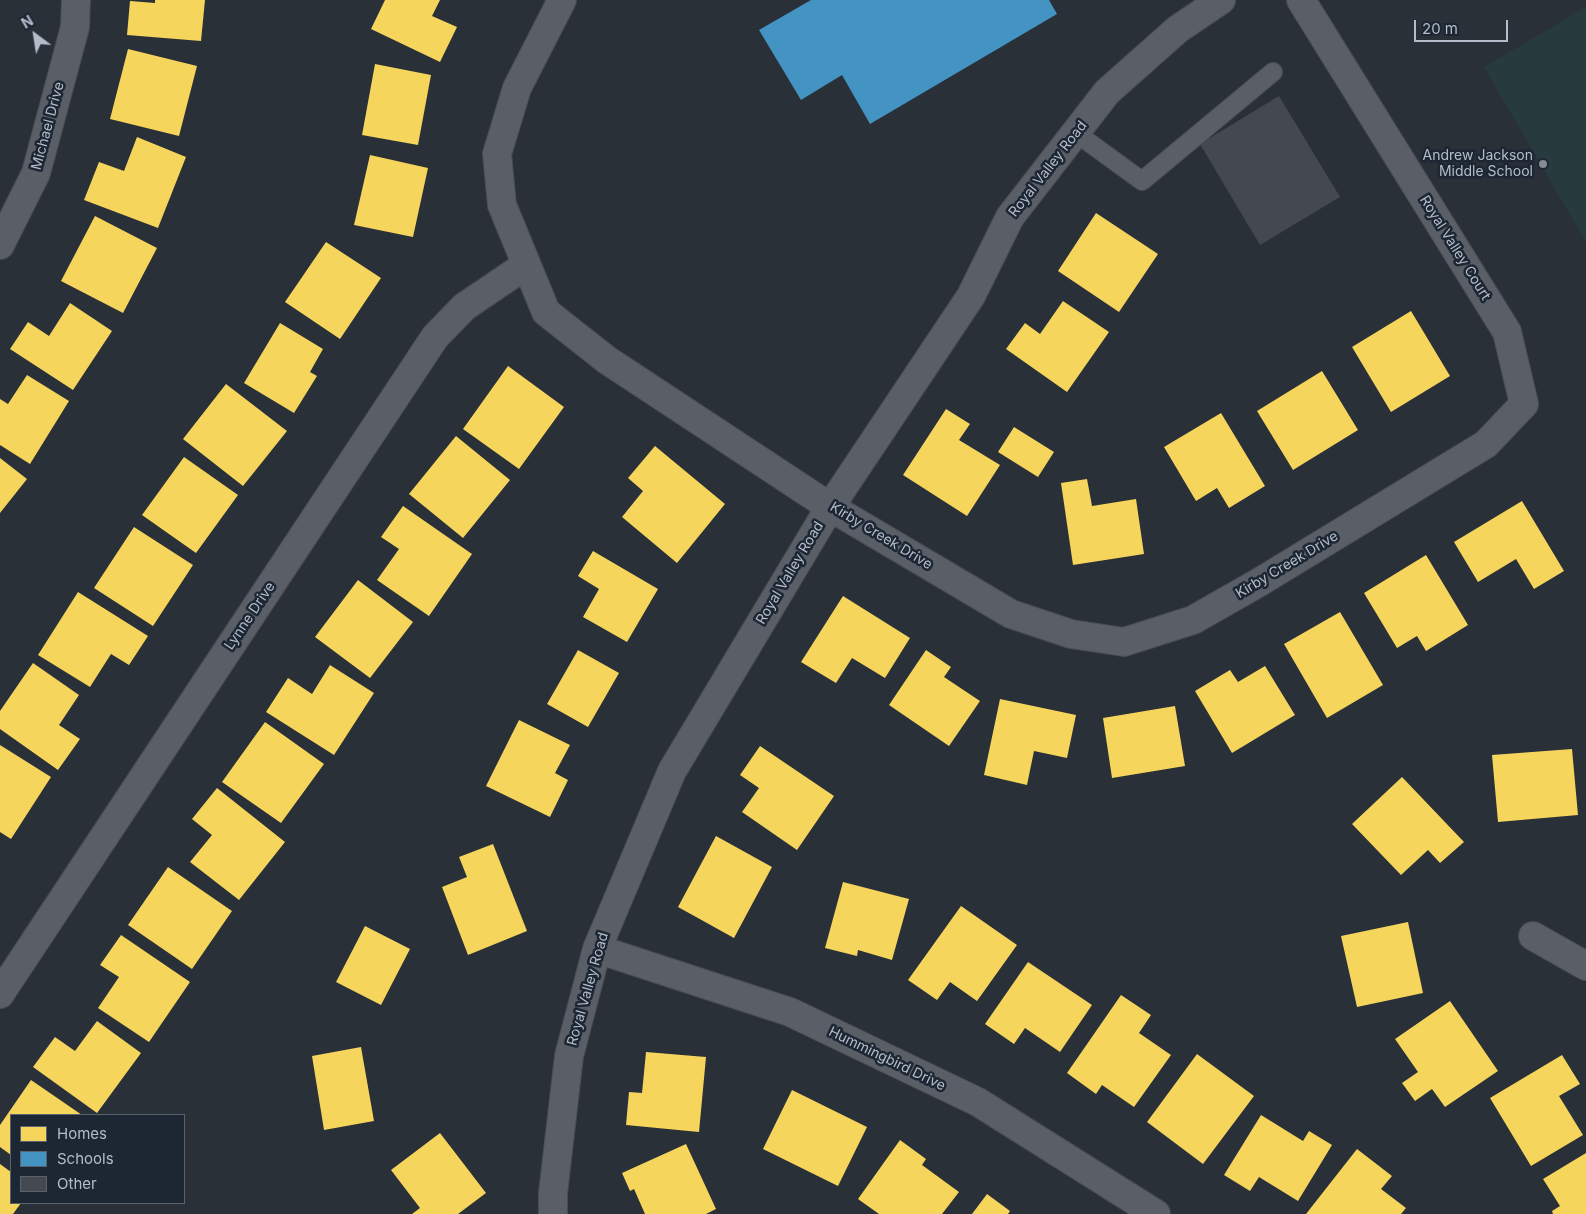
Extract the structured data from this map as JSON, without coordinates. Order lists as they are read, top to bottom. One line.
{"streets":{"street":["Michael Drive","Royal Valley Road","Royal Valley Court","Kirby Creek Drive","Lynne Drive","Hummingbird Drive"]},"crossings":[["Royal Valley Road","Kirby Creek Drive"],["Royal Valley Road","Hummingbird Drive"],["Royal Valley Court","Kirby Creek Drive"],["Kirby Creek Drive","Lynne Drive"]],"places":["Andrew Jackson Middle School"],"legend":["Homes","Schools","Other"],"scale_bar":"20 m","north":"top left"}
